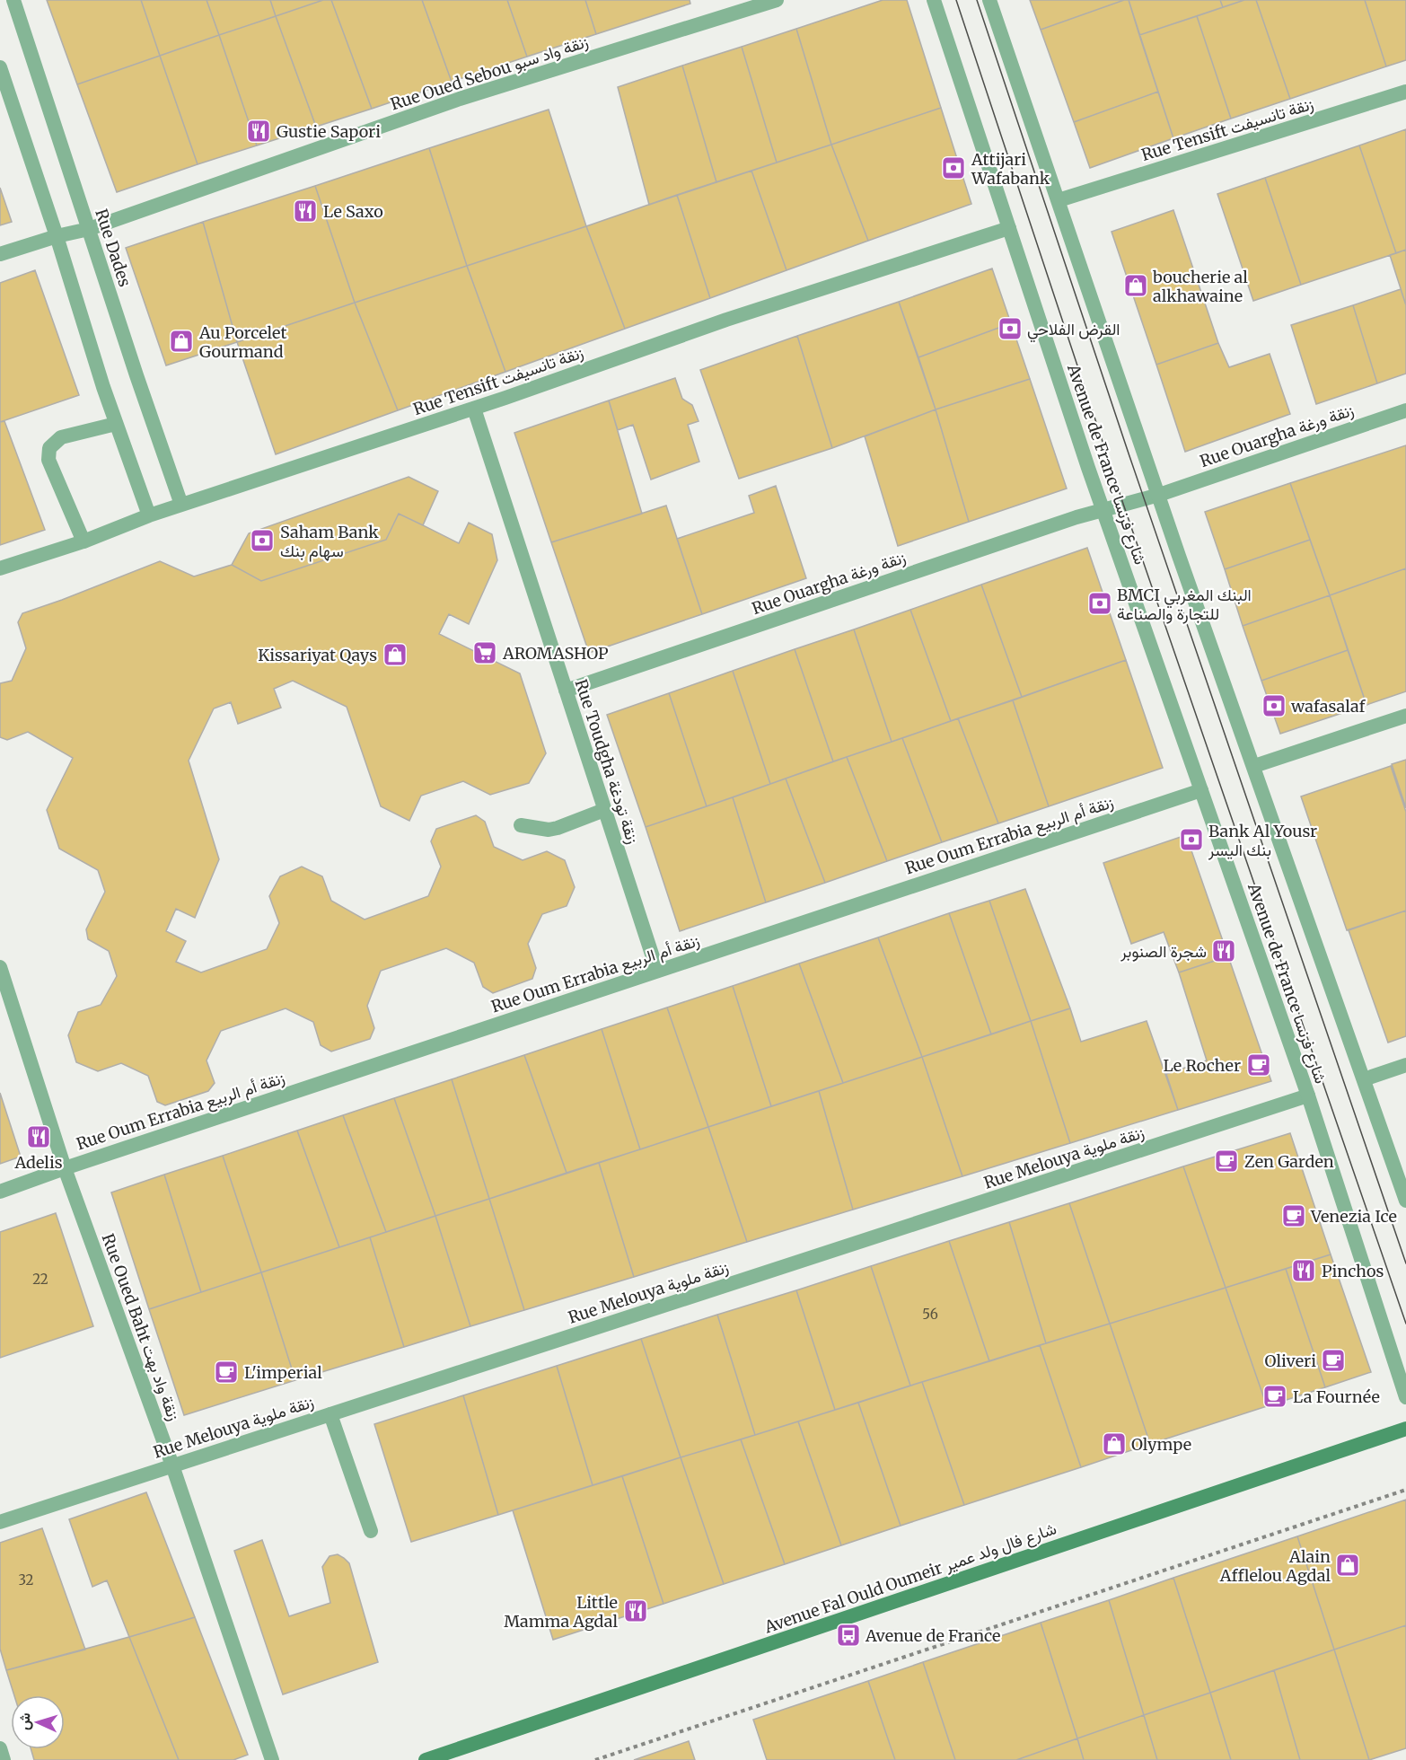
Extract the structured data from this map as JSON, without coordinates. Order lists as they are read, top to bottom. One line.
{"streets":{"main road":["Avenue Fal Ould Oumeir شارع فال ولد عمير"],"street":["Rue Oued Sebou زنقة واد سبو","Rue Tensift زنقة تانسيفت","Rue Dades","Rue Ouargha زنقة ورغة","Avenue de France شارع فرنسا","Rue Toudgha زنقة تودغة","Rue Oum Errabia زنقة أم الربيع","Rue Melouya زنقة ملوية","Rue Oued Baht زنقة واد بهت"]},"crossings":[["Rue Oued Sebou زنقة واد سبو","Rue Dades"],["Rue Tensift زنقة تانسيفت","Rue Dades"],["Rue Tensift زنقة تانسيفت","Avenue de France شارع فرنسا"],["Rue Tensift زنقة تانسيفت","Rue Toudgha زنقة تودغة"],["Rue Ouargha زنقة ورغة","Avenue de France شارع فرنسا"],["Rue Ouargha زنقة ورغة","Rue Toudgha زنقة تودغة"],["Avenue de France شارع فرنسا","Rue Oum Errabia زنقة أم الربيع"],["Avenue de France شارع فرنسا","Rue Melouya زنقة ملوية"],["Rue Toudgha زنقة تودغة","Rue Oum Errabia زنقة أم الربيع"],["Rue Oum Errabia زنقة أم الربيع","Rue Oued Baht زنقة واد بهت"],["Rue Melouya زنقة ملوية","Rue Oued Baht زنقة واد بهت"]],"places":{"restaurant":["Gustie Sapori","Le Saxo","شجرة الصنوبر","Adelis","Pinchos","Little Mamma Agdal"],"bank":["Attijari Wafabank","القرض الفلاحي","Saham Bank سهام بنك","BMCI البنك المغربي للتجارة والصناعة","wafasalaf","Bank Al Yousr بنك اليسر"],"shop":["boucherie al alkhawaine","Au Porcelet Gourmand","Kissariyat Qays","Olympe","Alain Afflelou Agdal"],"supermarket":["AROMASHOP"],"cafe":["Le Rocher","Zen Garden","Venezia Ice","Oliveri","L'imperial","La Fournée"],"bus stop":["Avenue de France"]},"house_numbers":["22","56","32"],"north":"left"}
